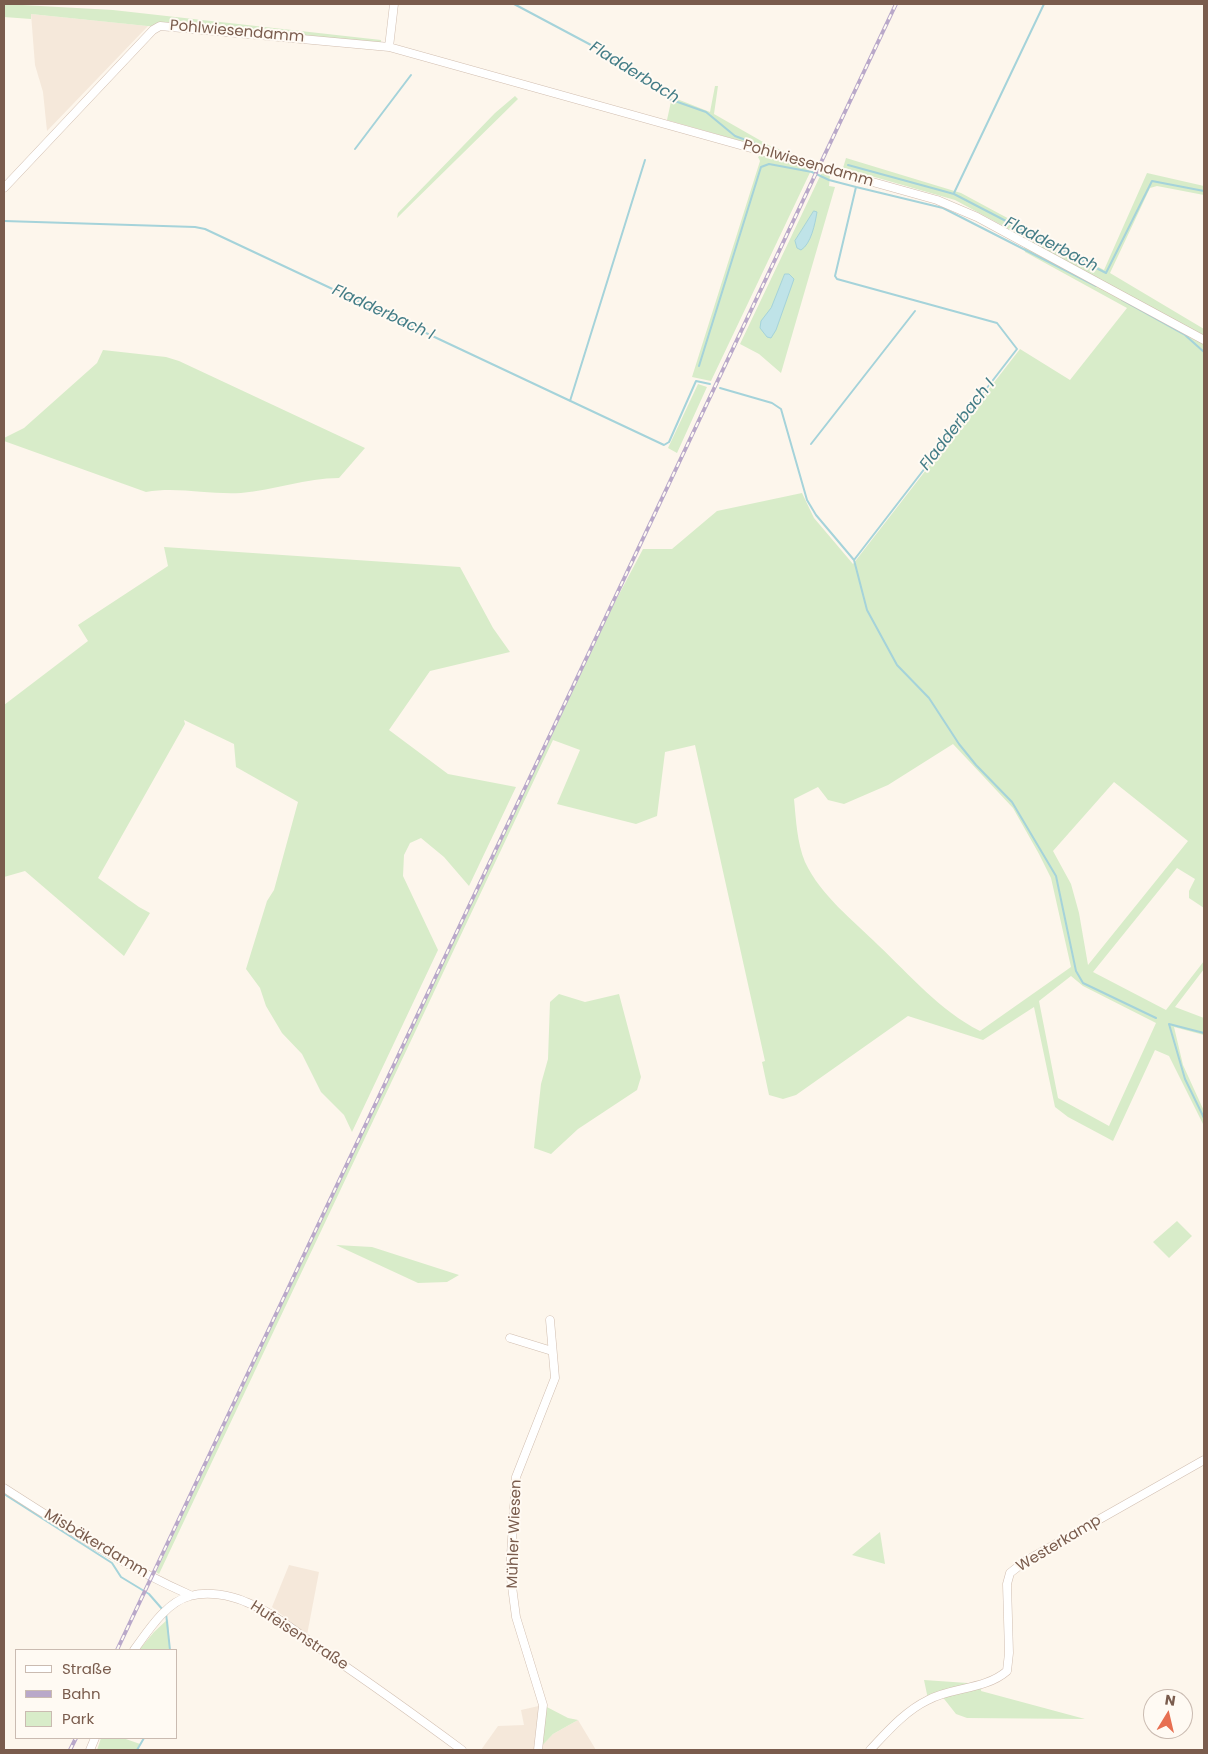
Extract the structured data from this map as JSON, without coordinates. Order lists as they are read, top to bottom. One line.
{"streets":{"street":["Pohlwiesendamm","Mühler Wiesen","Misbäkerdamm","Westerkamp","Hufeisenstraße"]},"crossings":[["Misbäkerdamm","Hufeisenstraße"]],"water":["Fladderbach","Fladderbach I"],"legend":["Straße","Bahn","Park"],"north":"top"}
